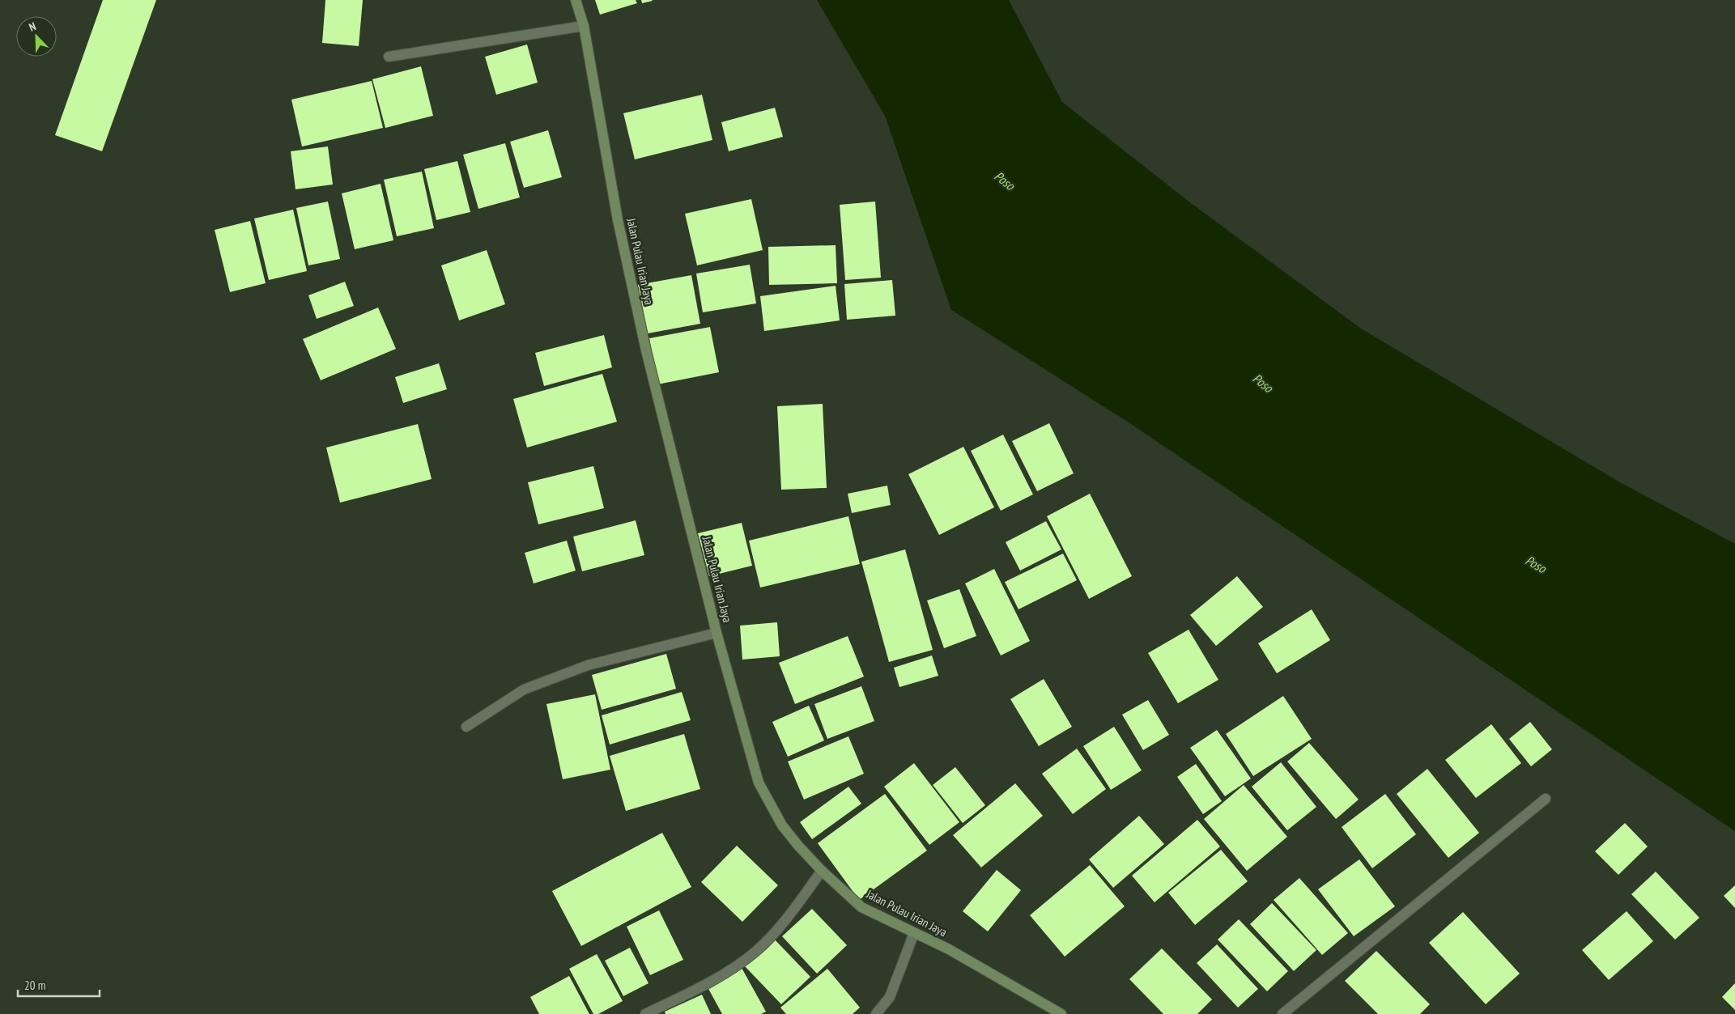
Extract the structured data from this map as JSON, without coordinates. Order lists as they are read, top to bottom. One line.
{"streets":{"street":["Jalan Pulau Irian Jaya"]},"water":["Poso"],"scale_bar":"20 m","north":"top left"}
